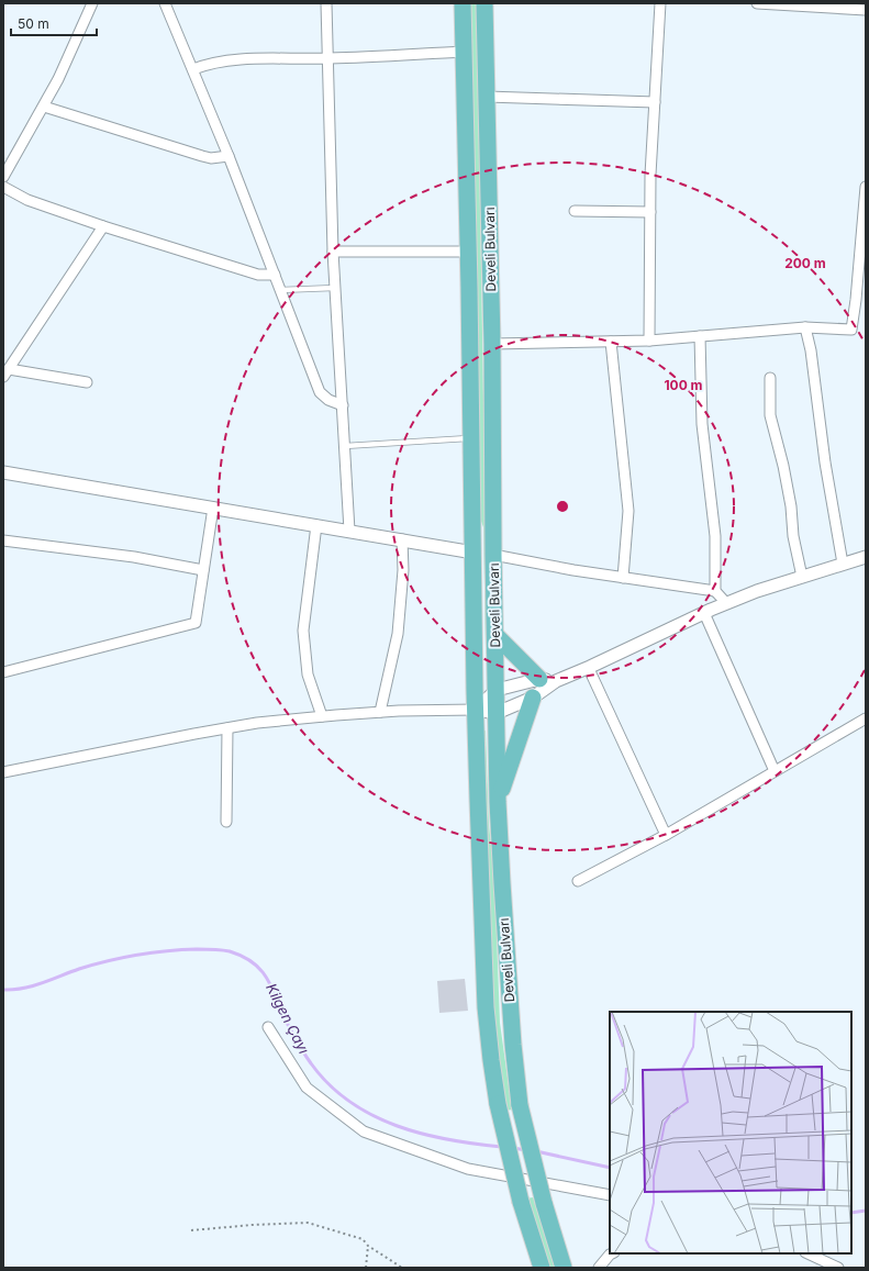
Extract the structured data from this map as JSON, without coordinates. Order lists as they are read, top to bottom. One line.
{"streets":{"highway":["Develi Bulvarı"]},"water":["Kilgen Çayı"],"scale_bar":"50 m","rings":["200 m","100 m"]}
